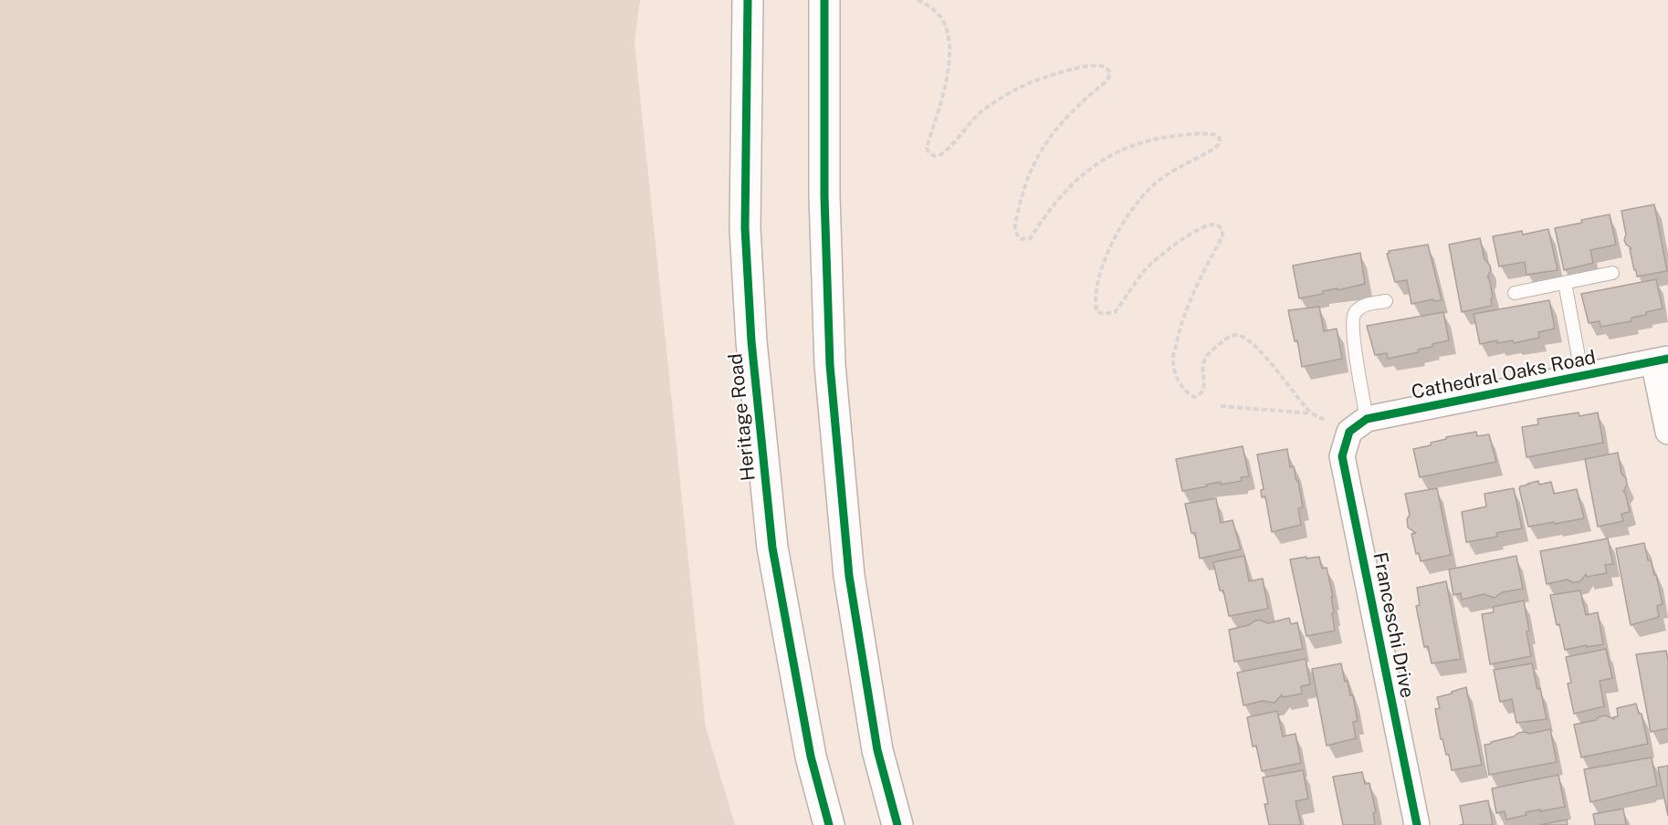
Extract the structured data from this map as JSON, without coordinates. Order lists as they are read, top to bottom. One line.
{"streets":{"main road":["Heritage Road"],"street":["Cathedral Oaks Road","Franceschi Drive"]},"crossings":[["Cathedral Oaks Road","Franceschi Drive"]]}
